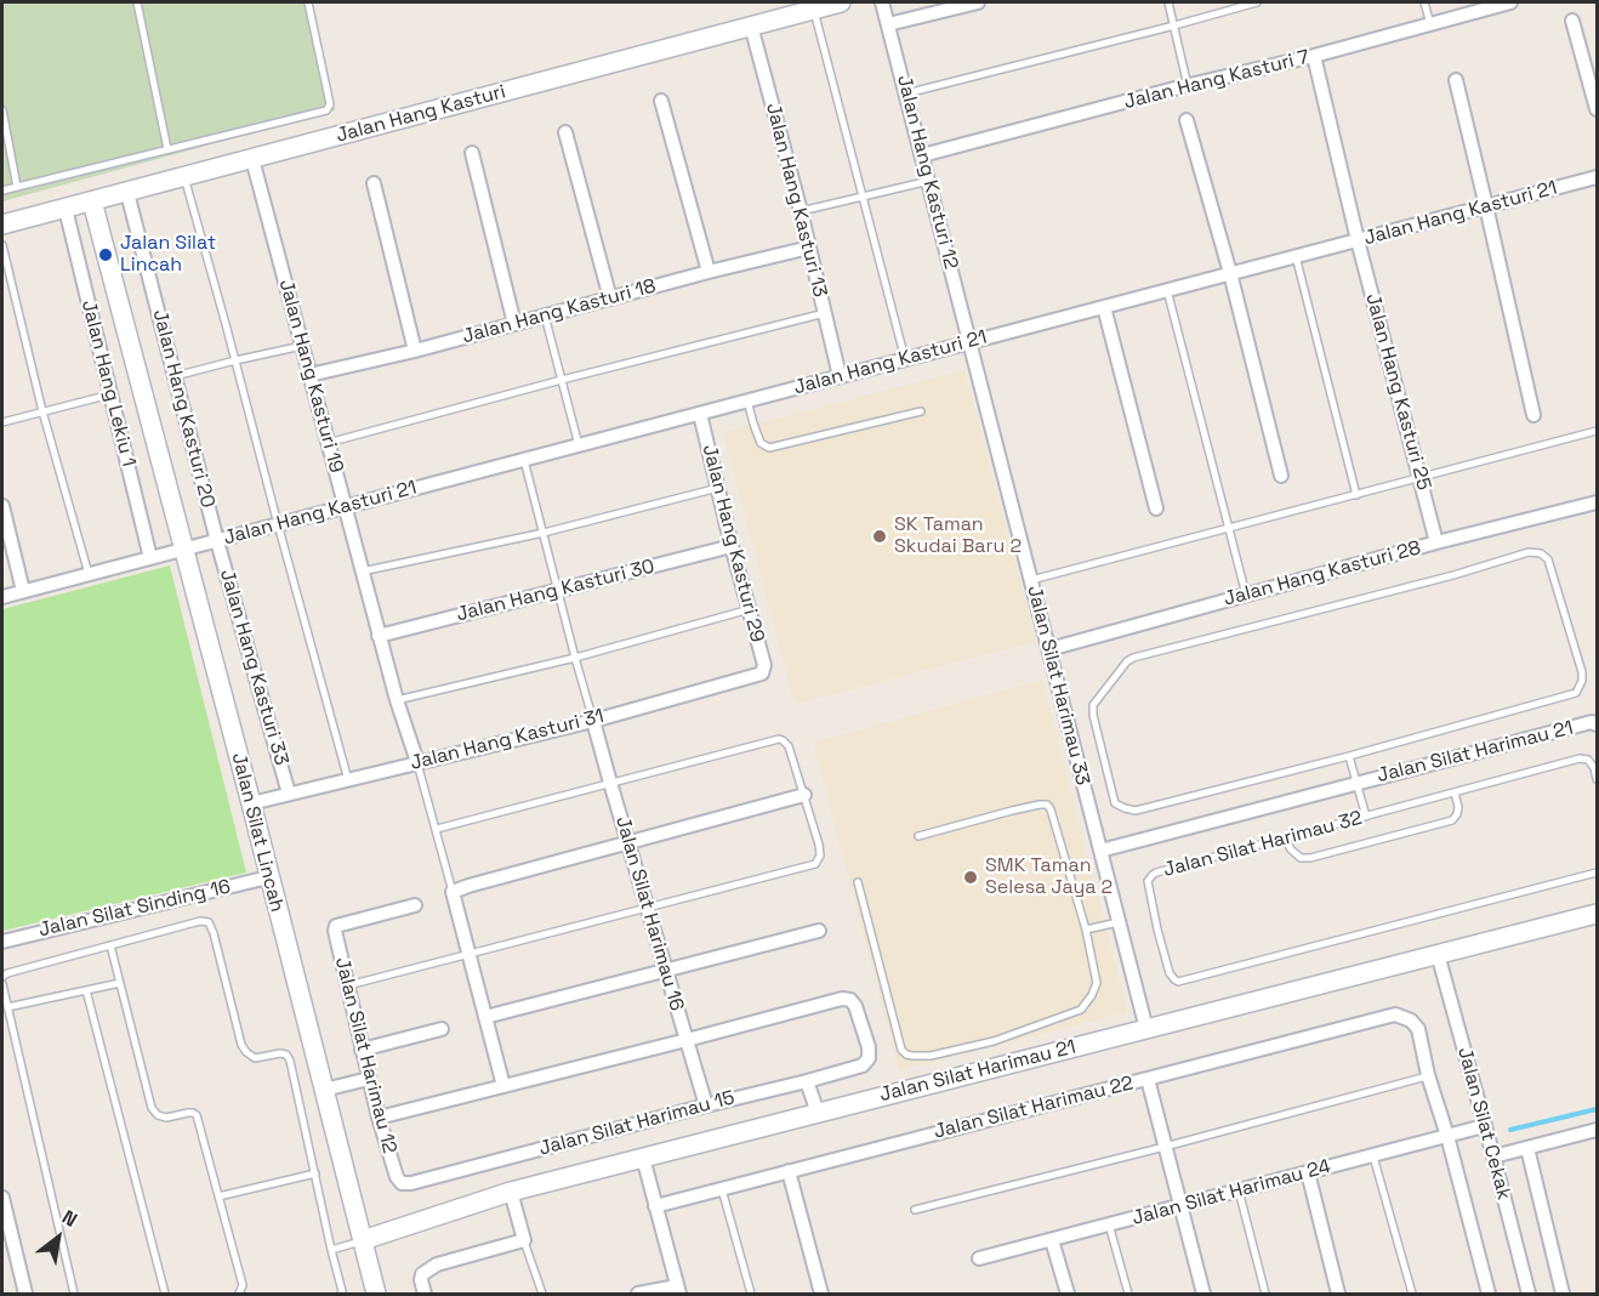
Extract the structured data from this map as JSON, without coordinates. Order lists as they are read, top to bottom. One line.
{"streets":{"street":["Jalan Hang Kasturi 7","Jalan Hang Kasturi","Jalan Hang Kasturi 12","Jalan Hang Kasturi 13","Jalan Hang Kasturi 21","Jalan Hang Kasturi 18","Jalan Hang Kasturi 19","Jalan Hang Lekiu 1","Jalan Hang Kasturi 25","Jalan Hang Kasturi 20","Jalan Hang Kasturi 29","Jalan Hang Kasturi 28","Jalan Hang Kasturi 30","Jalan Hang Kasturi 33","Jalan Silat Harimau 33","Jalan Hang Kasturi 31","Jalan Silat Harimau 21","Jalan Silat Lincah","Jalan Silat Sinding 16","Jalan Silat Harimau 16","Jalan Silat Harimau 12","Jalan Silat Harimau 22","Jalan Silat Harimau 15","Jalan Silat Cekak","Jalan Silat Harimau 24"],"lane":["Jalan Silat Harimau 32"]},"crossings":[["Jalan Hang Kasturi 7","Jalan Hang Kasturi 12"],["Jalan Hang Kasturi 7","Jalan Hang Kasturi 25"],["Jalan Hang Kasturi","Jalan Hang Kasturi 13"],["Jalan Hang Kasturi","Jalan Hang Kasturi 19"],["Jalan Hang Kasturi","Jalan Hang Lekiu 1"],["Jalan Hang Kasturi","Jalan Hang Kasturi 20"],["Jalan Hang Kasturi","Jalan Silat Lincah"],["Jalan Hang Kasturi 12","Jalan Hang Kasturi 21"],["Jalan Hang Kasturi 12","Jalan Silat Harimau 33"],["Jalan Hang Kasturi 13","Jalan Hang Kasturi 21"],["Jalan Hang Kasturi 13","Jalan Hang Kasturi 18"],["Jalan Hang Kasturi 21","Jalan Hang Kasturi 19"],["Jalan Hang Kasturi 21","Jalan Hang Lekiu 1"],["Jalan Hang Kasturi 21","Jalan Hang Kasturi 25"],["Jalan Hang Kasturi 21","Jalan Hang Kasturi 20"],["Jalan Hang Kasturi 21","Jalan Hang Kasturi 29"],["Jalan Hang Kasturi 21","Jalan Hang Kasturi 33"],["Jalan Hang Kasturi 21","Jalan Silat Harimau 33"],["Jalan Hang Kasturi 21","Jalan Silat Lincah"],["Jalan Hang Kasturi 18","Jalan Hang Kasturi 19"],["Jalan Hang Kasturi 19","Jalan Hang Kasturi 30"],["Jalan Hang Kasturi 19","Jalan Hang Kasturi 31"],["Jalan Hang Kasturi 25","Jalan Hang Kasturi 28"],["Jalan Hang Kasturi 20","Jalan Hang Kasturi 33"],["Jalan Hang Kasturi 29","Jalan Hang Kasturi 30"],["Jalan Hang Kasturi 29","Jalan Hang Kasturi 31"],["Jalan Hang Kasturi 28","Jalan Silat Harimau 33"],["Jalan Hang Kasturi 33","Jalan Hang Kasturi 31"],["Jalan Silat Harimau 33","Jalan Silat Harimau 21"],["Jalan Hang Kasturi 31","Jalan Silat Lincah"],["Jalan Hang Kasturi 31","Jalan Silat Harimau 16"],["Jalan Silat Harimau 21","Jalan Silat Lincah"],["Jalan Silat Harimau 21","Jalan Silat Cekak"],["Jalan Silat Lincah","Jalan Silat Sinding 16"],["Jalan Silat Harimau 16","Jalan Silat Harimau 15"],["Jalan Silat Harimau 12","Jalan Silat Harimau 15"],["Jalan Silat Cekak","Jalan Silat Harimau 24"]],"places":["Jalan Silat Lincah","SK Taman Skudai Baru 2","SMK Taman Selesa Jaya 2"],"north":"top right"}
